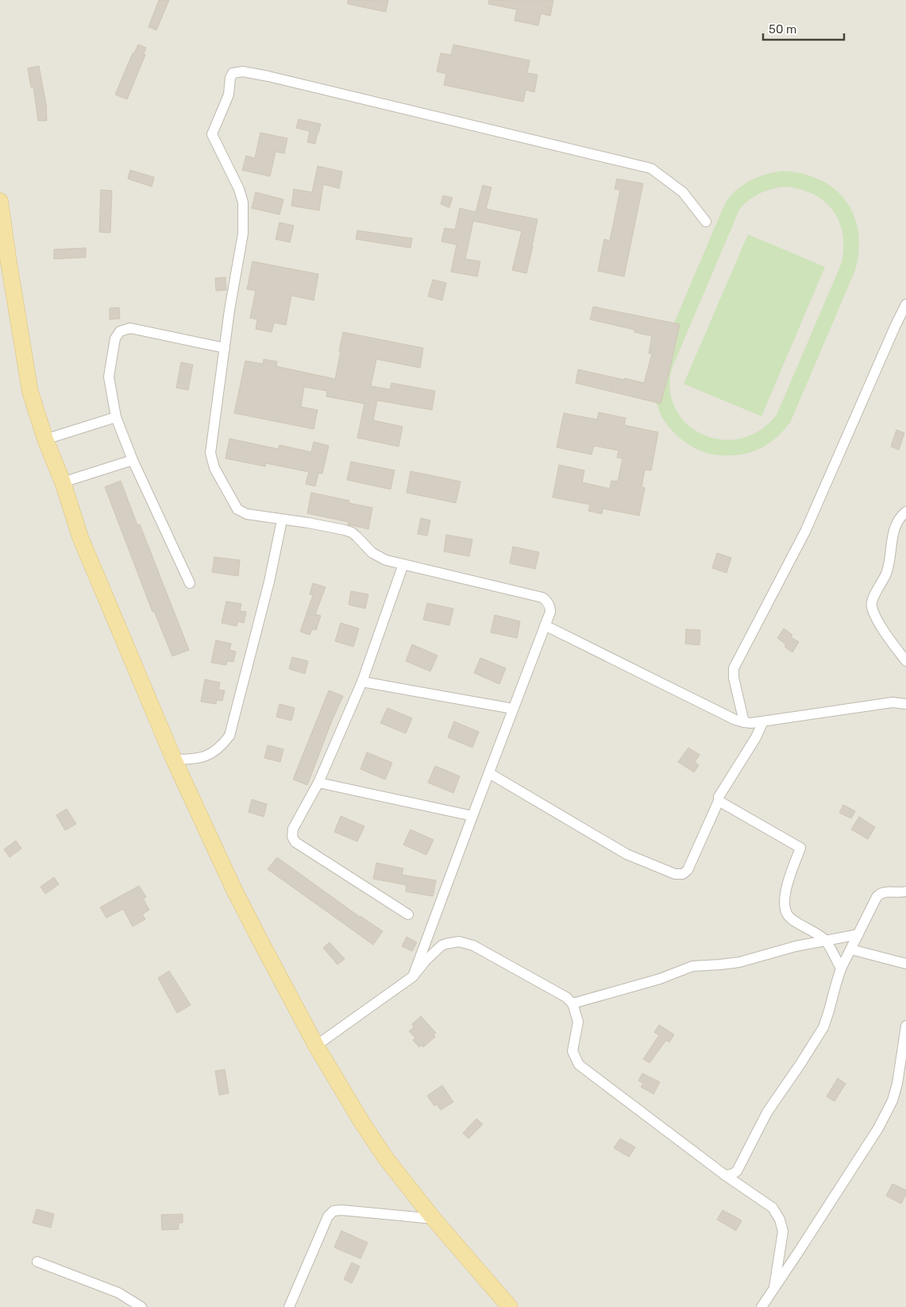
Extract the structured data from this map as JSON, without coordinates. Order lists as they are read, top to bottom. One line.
{"scale_bar":"50 m"}
